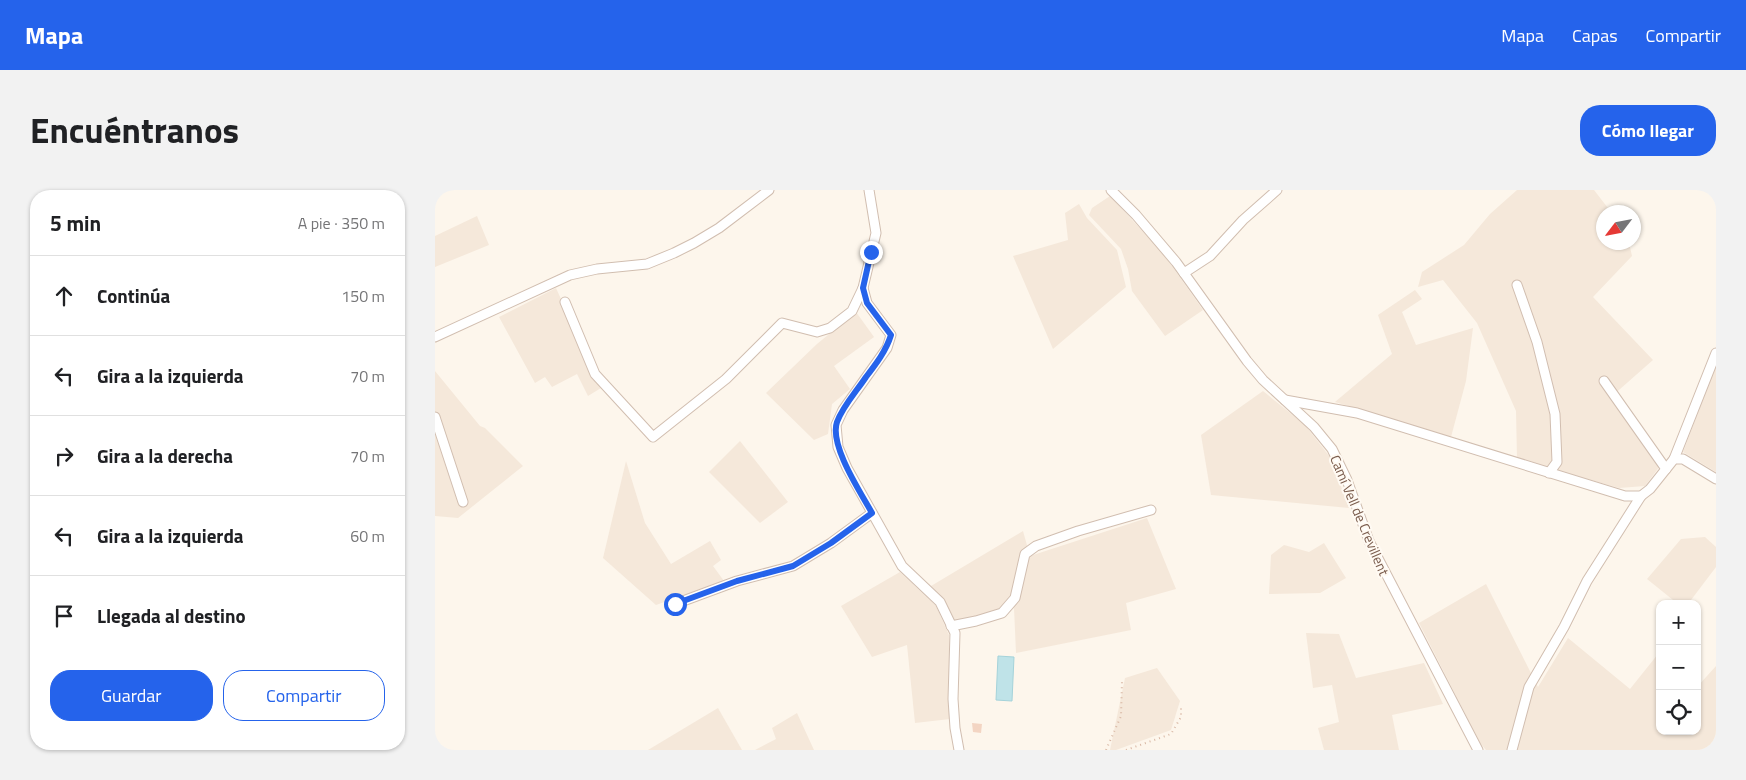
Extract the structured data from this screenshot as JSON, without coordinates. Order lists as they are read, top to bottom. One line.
{"streets":{"street":["Camí Vell de Crevillent"]},"north":"bottom left","page":{"header":"Mapa","nav":["Mapa","Capas","Compartir"],"title":"Encuéntranos","buttons":["Cómo llegar",["Guardar","Compartir"]],"heading":["5 min","A pie · 350 m"],"list":[["Continúa","150 m"],["Gira a la izquierda","70 m"],["Gira a la derecha","70 m"],["Gira a la izquierda","60 m"],"Llegada al destino"],"map_buttons":["+","−"]}}
